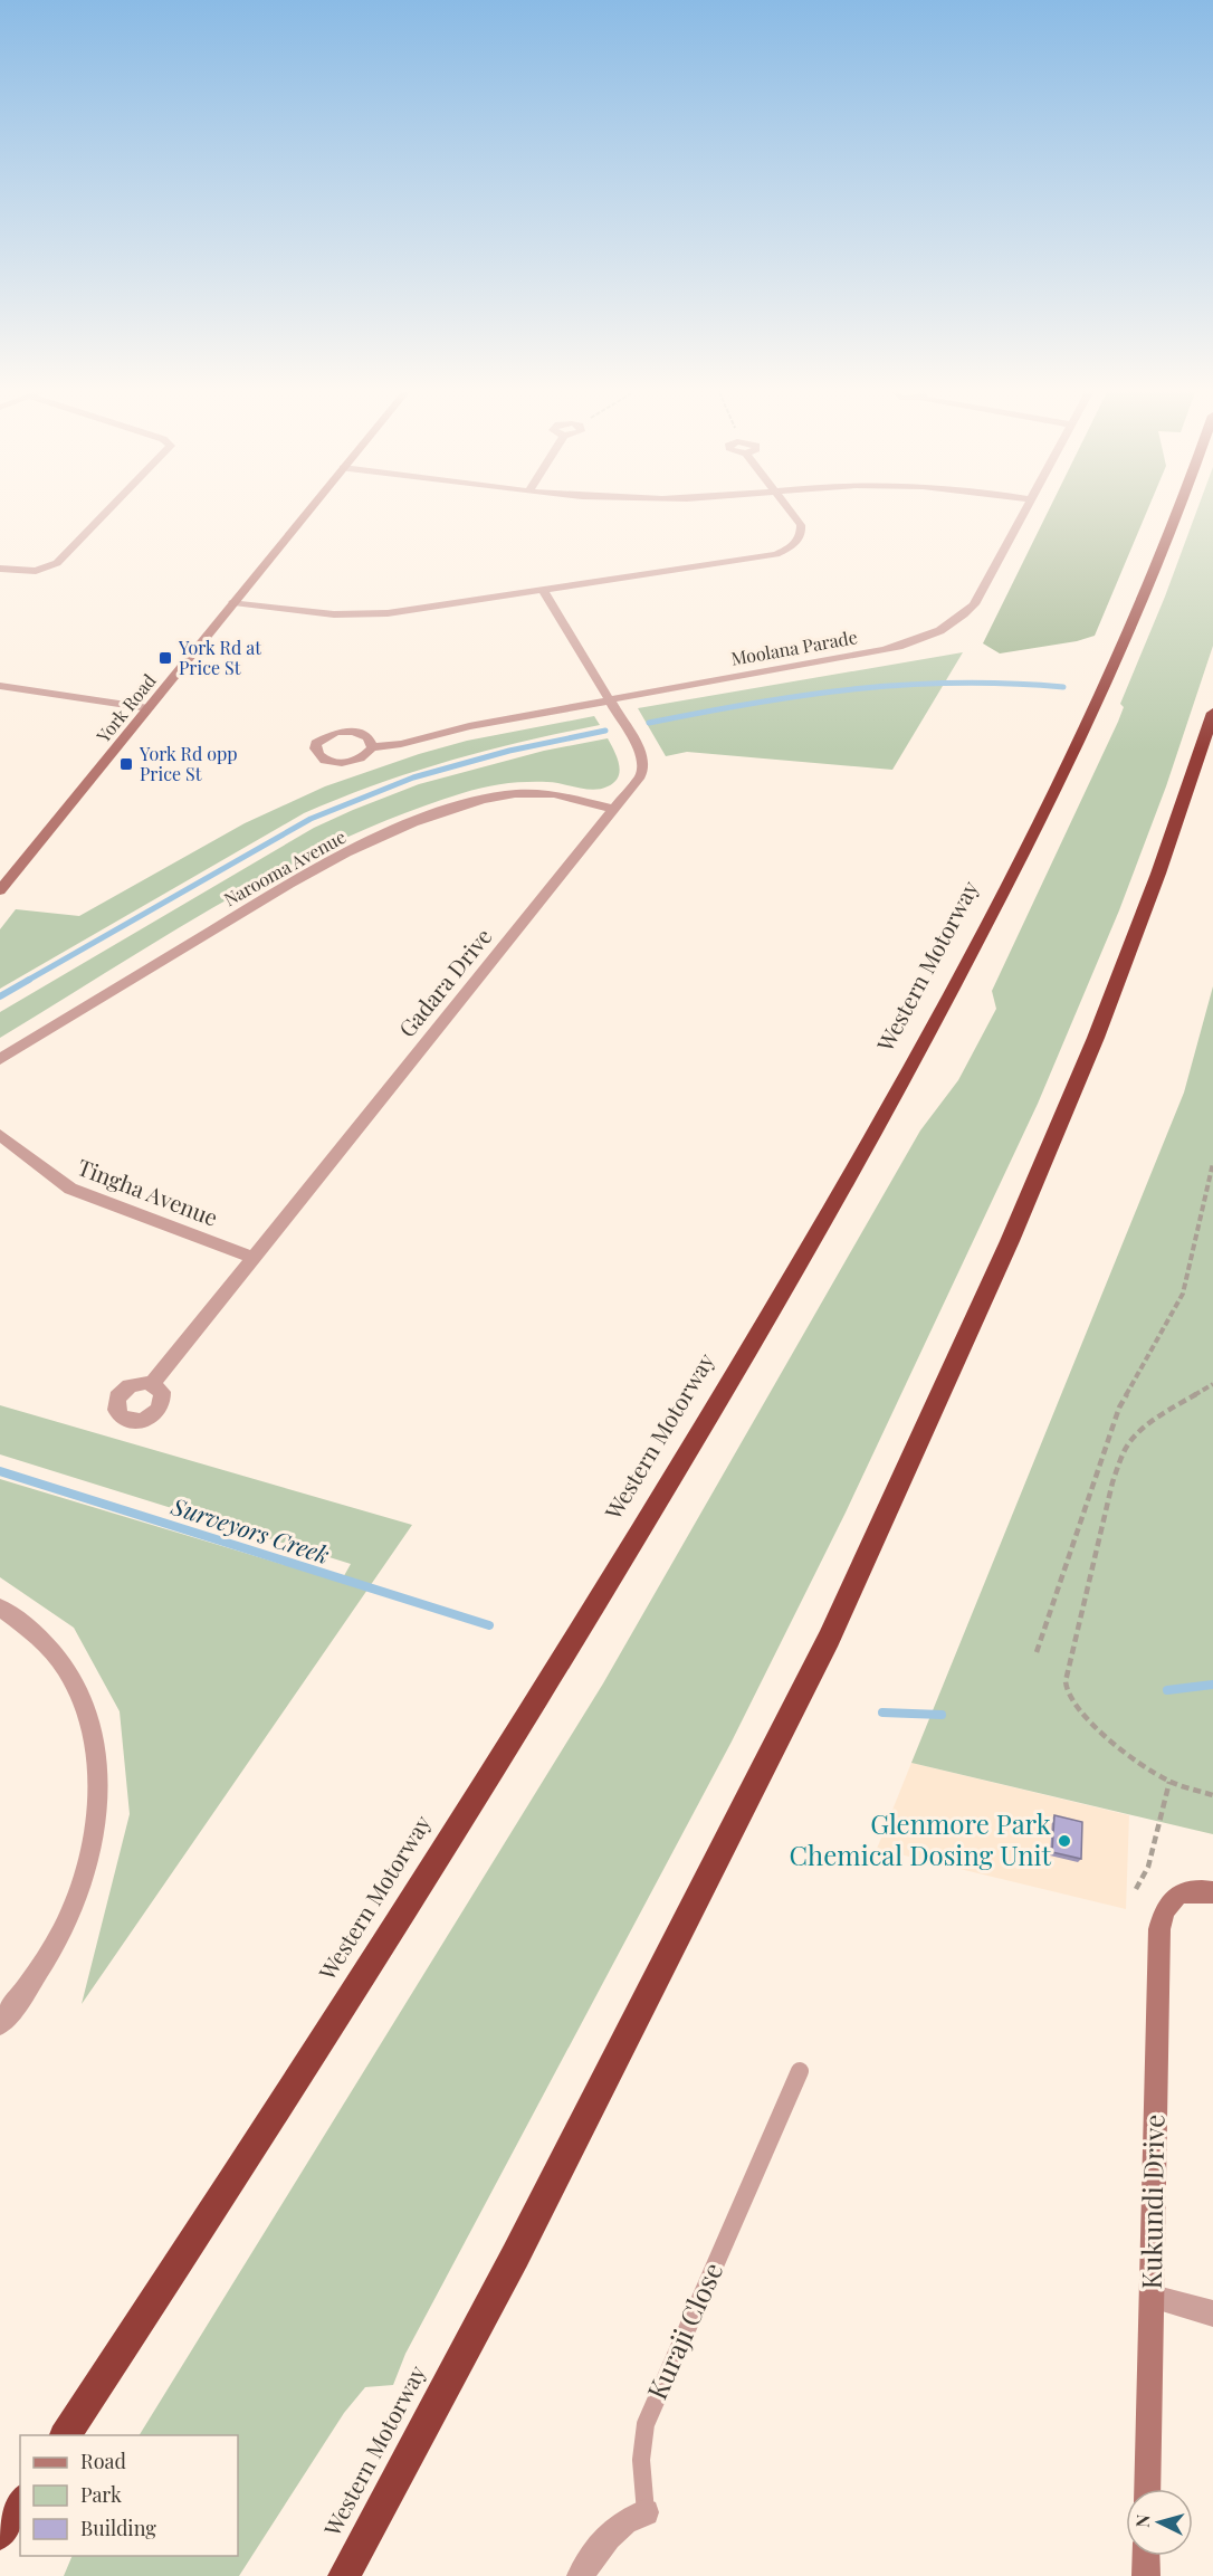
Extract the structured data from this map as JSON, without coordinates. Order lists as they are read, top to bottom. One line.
{"streets":{"highway":["Western Motorway"],"street":["Moolana Parade","York Road","Narooma Avenue","Gadara Drive","Tingha Avenue","Kukundi Drive","Kuraji Close"]},"crossings":[["Moolana Parade","Gadara Drive"],["Narooma Avenue","Gadara Drive"],["Gadara Drive","Tingha Avenue"]],"water":["Surveyors Creek"],"places":{"transit":["York Rd at Price St","York Rd opp Price St"],"other":["Glenmore Park Chemical Dosing Unit"]},"legend":["Road","Park","Building"],"north":"left"}
